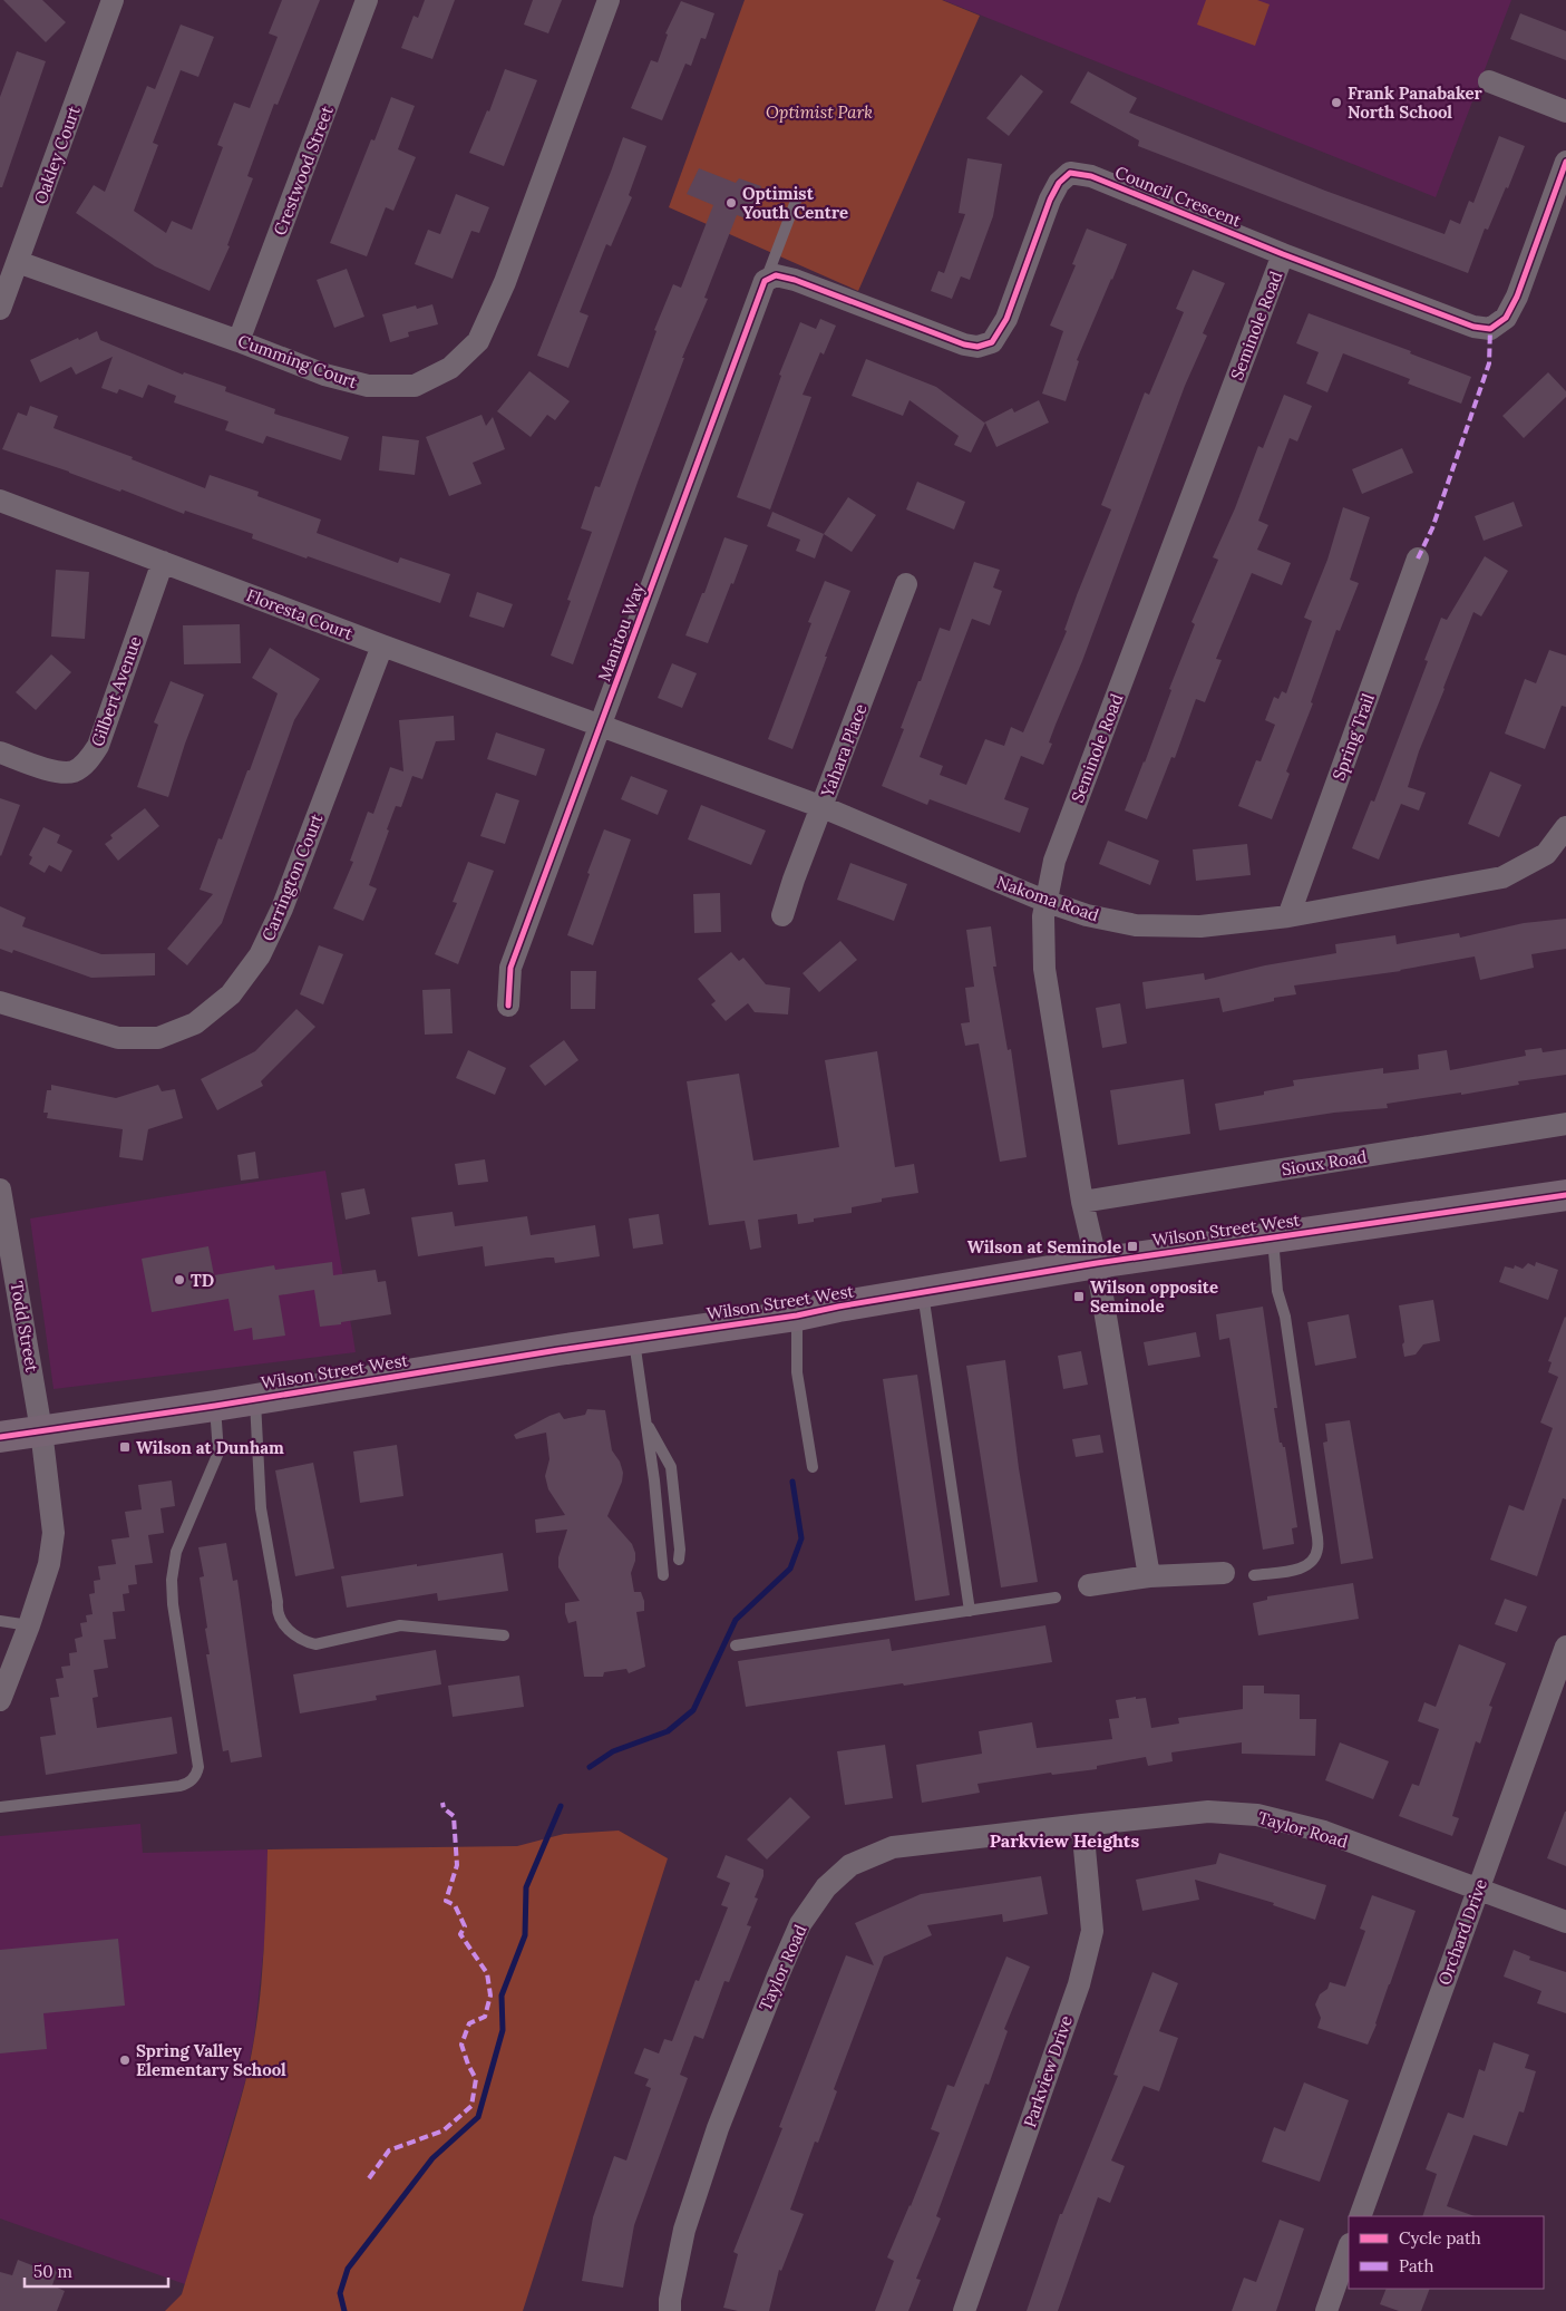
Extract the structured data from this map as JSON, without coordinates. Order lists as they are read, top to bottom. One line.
{"streets":{"main road":["Wilson Street West"],"street":["Oakley Court","Crestwood Street","Council Crescent","Seminole Road","Cumming Court","Floresta Court","Manitou Way","Gilbert Avenue","Spring Trail","Yahara Place","Carrington Court","Nakoma Road","Sioux Road","Todd Street","Taylor Road","Orchard Drive","Parkview Drive"]},"crossings":[["Oakley Court","Cumming Court"],["Crestwood Street","Cumming Court"],["Council Crescent","Seminole Road"],["Council Crescent","Manitou Way"],["Seminole Road","Nakoma Road"],["Seminole Road","Sioux Road"],["Seminole Road","Wilson Street West"],["Floresta Court","Manitou Way"],["Floresta Court","Gilbert Avenue"],["Floresta Court","Carrington Court"],["Floresta Court","Nakoma Road"],["Manitou Way","Nakoma Road"],["Spring Trail","Nakoma Road"],["Yahara Place","Nakoma Road"],["Wilson Street West","Todd Street"],["Taylor Road","Orchard Drive"],["Taylor Road","Parkview Drive"]],"districts":["Parkview Heights"],"parks":["Optimist Park"],"places":{"other":["Frank Panabaker North School","Optimist Youth Centre","TD","Spring Valley Elementary School"],"transit":["Wilson at Seminole","Wilson opposite Seminole","Wilson at Dunham"]},"legend":["Cycle path","Path"],"scale_bar":"50 m"}
